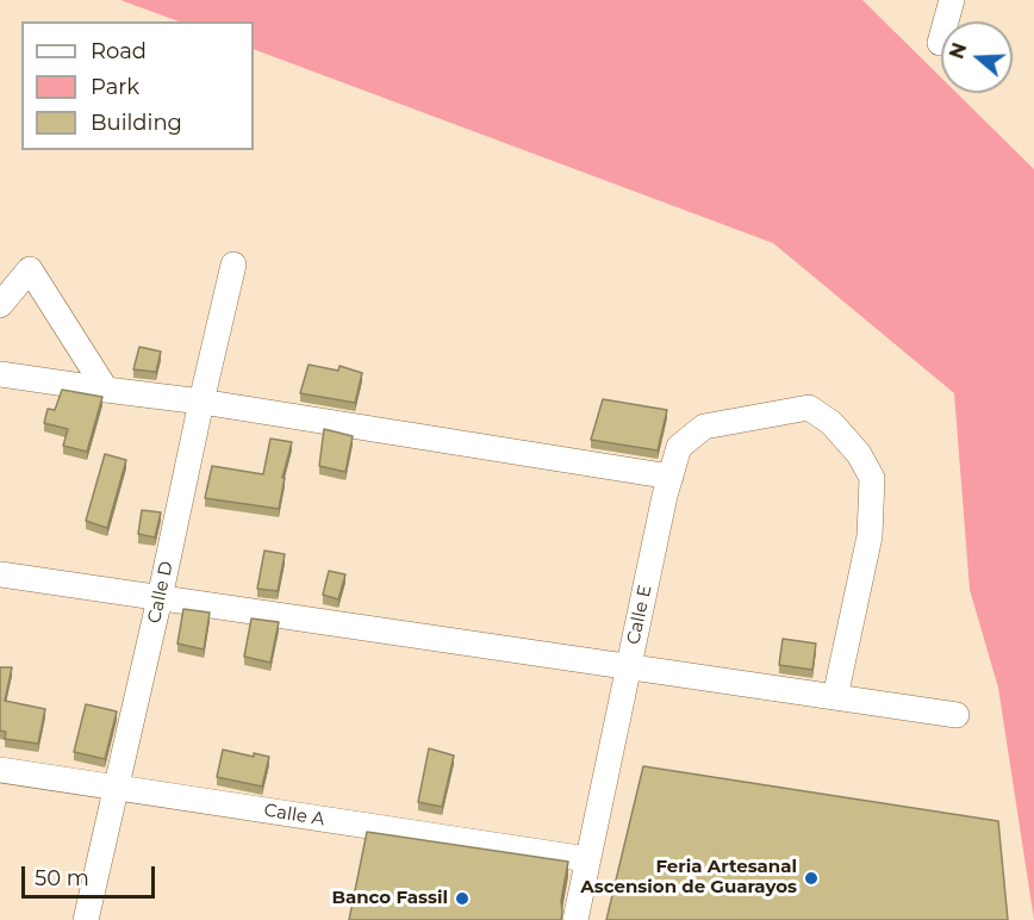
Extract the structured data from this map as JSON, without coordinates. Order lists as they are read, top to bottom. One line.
{"streets":{"street":["Calle D","Calle E","Calle A"]},"crossings":[["Calle D","Calle A"],["Calle E","Calle A"]],"places":["Feria Artesanal Ascension de Guarayos","Banco Fassil"],"legend":["Road","Park","Building"],"scale_bar":"50 m","north":"left"}
